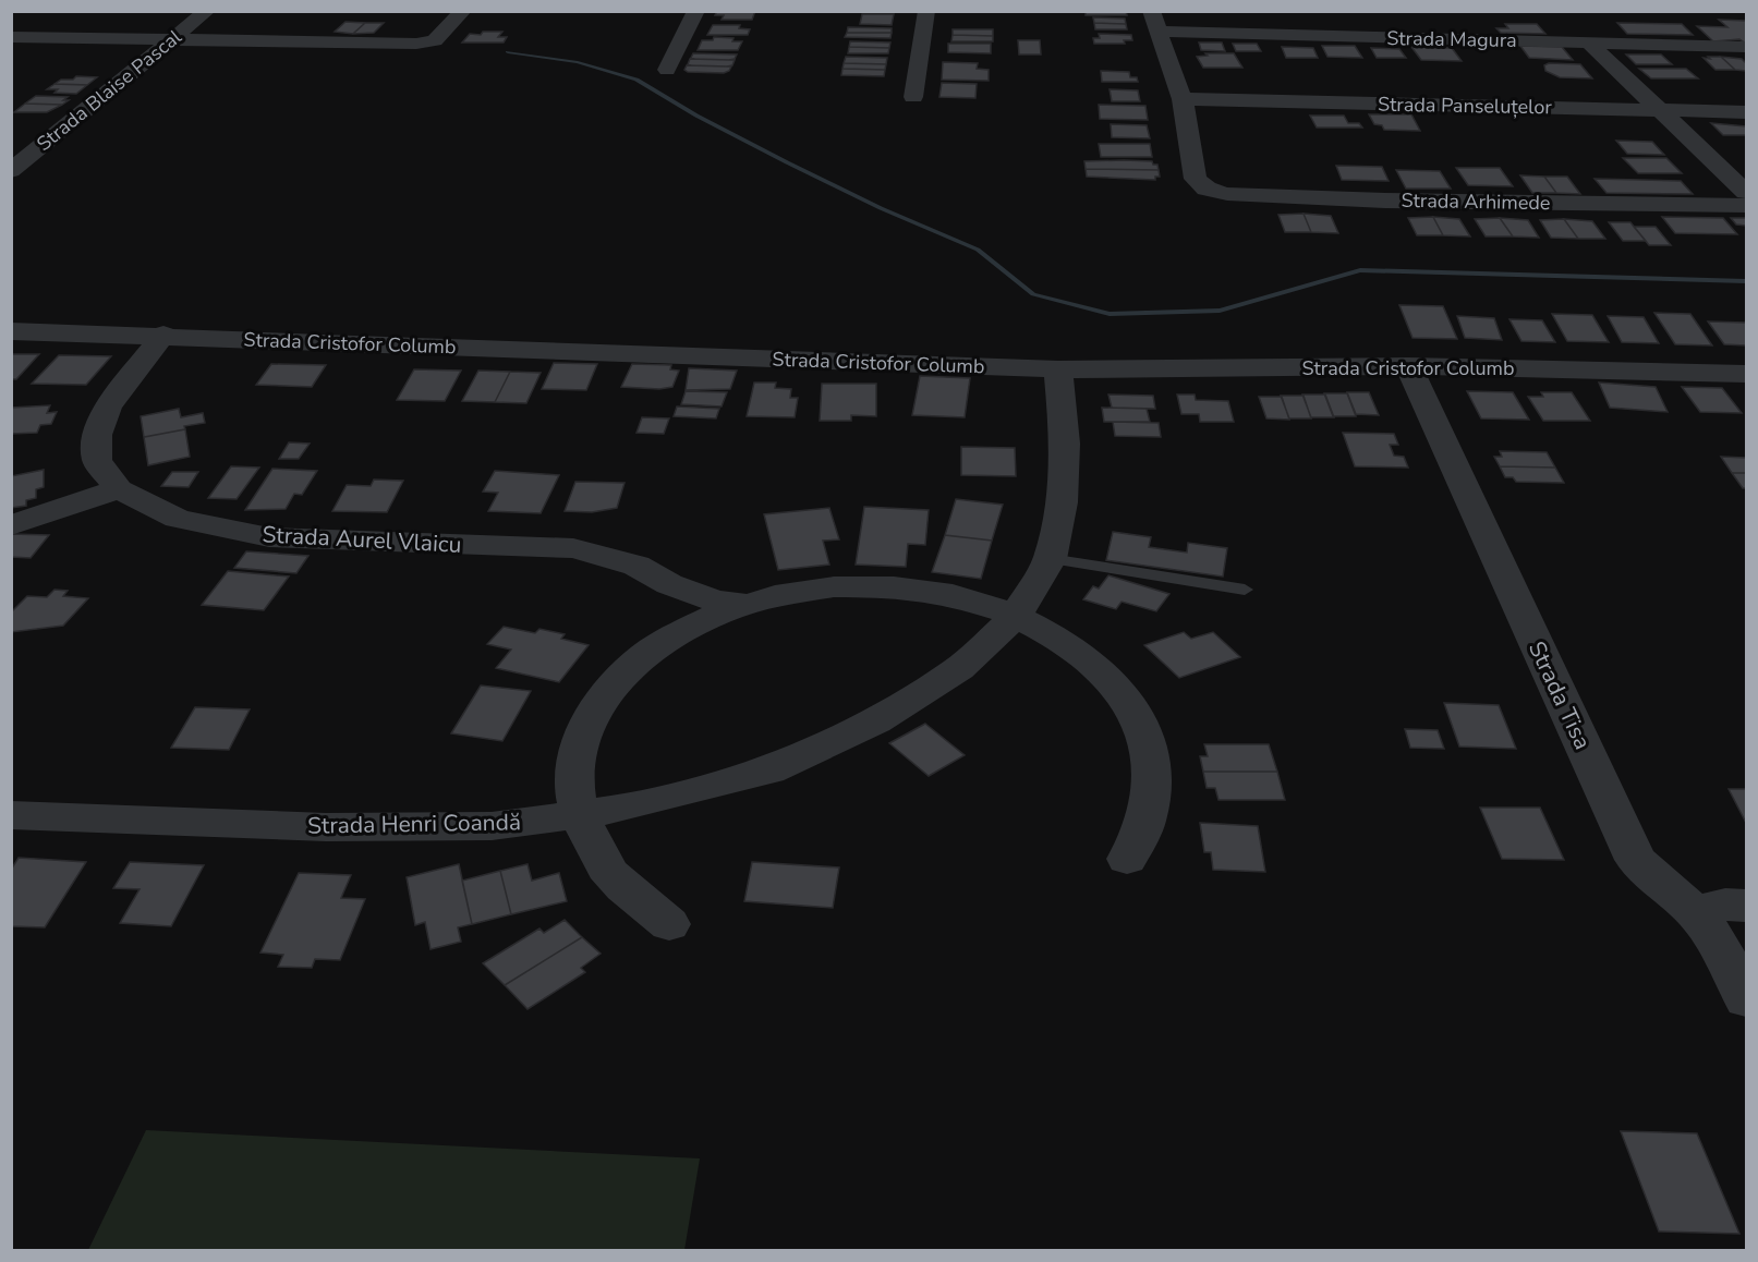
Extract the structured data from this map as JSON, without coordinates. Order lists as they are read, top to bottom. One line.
{"streets":{"street":["Strada Magura","Strada Blaise Pascal","Strada Panseluțelor","Strada Arhimede","Strada Cristofor Columb","Strada Aurel Vlaicu","Strada Tisa","Strada Henri Coandă"]},"crossings":[["Strada Panseluțelor","Strada Arhimede"],["Strada Cristofor Columb","Strada Aurel Vlaicu"],["Strada Cristofor Columb","Strada Tisa"],["Strada Cristofor Columb","Strada Henri Coandă"]]}
